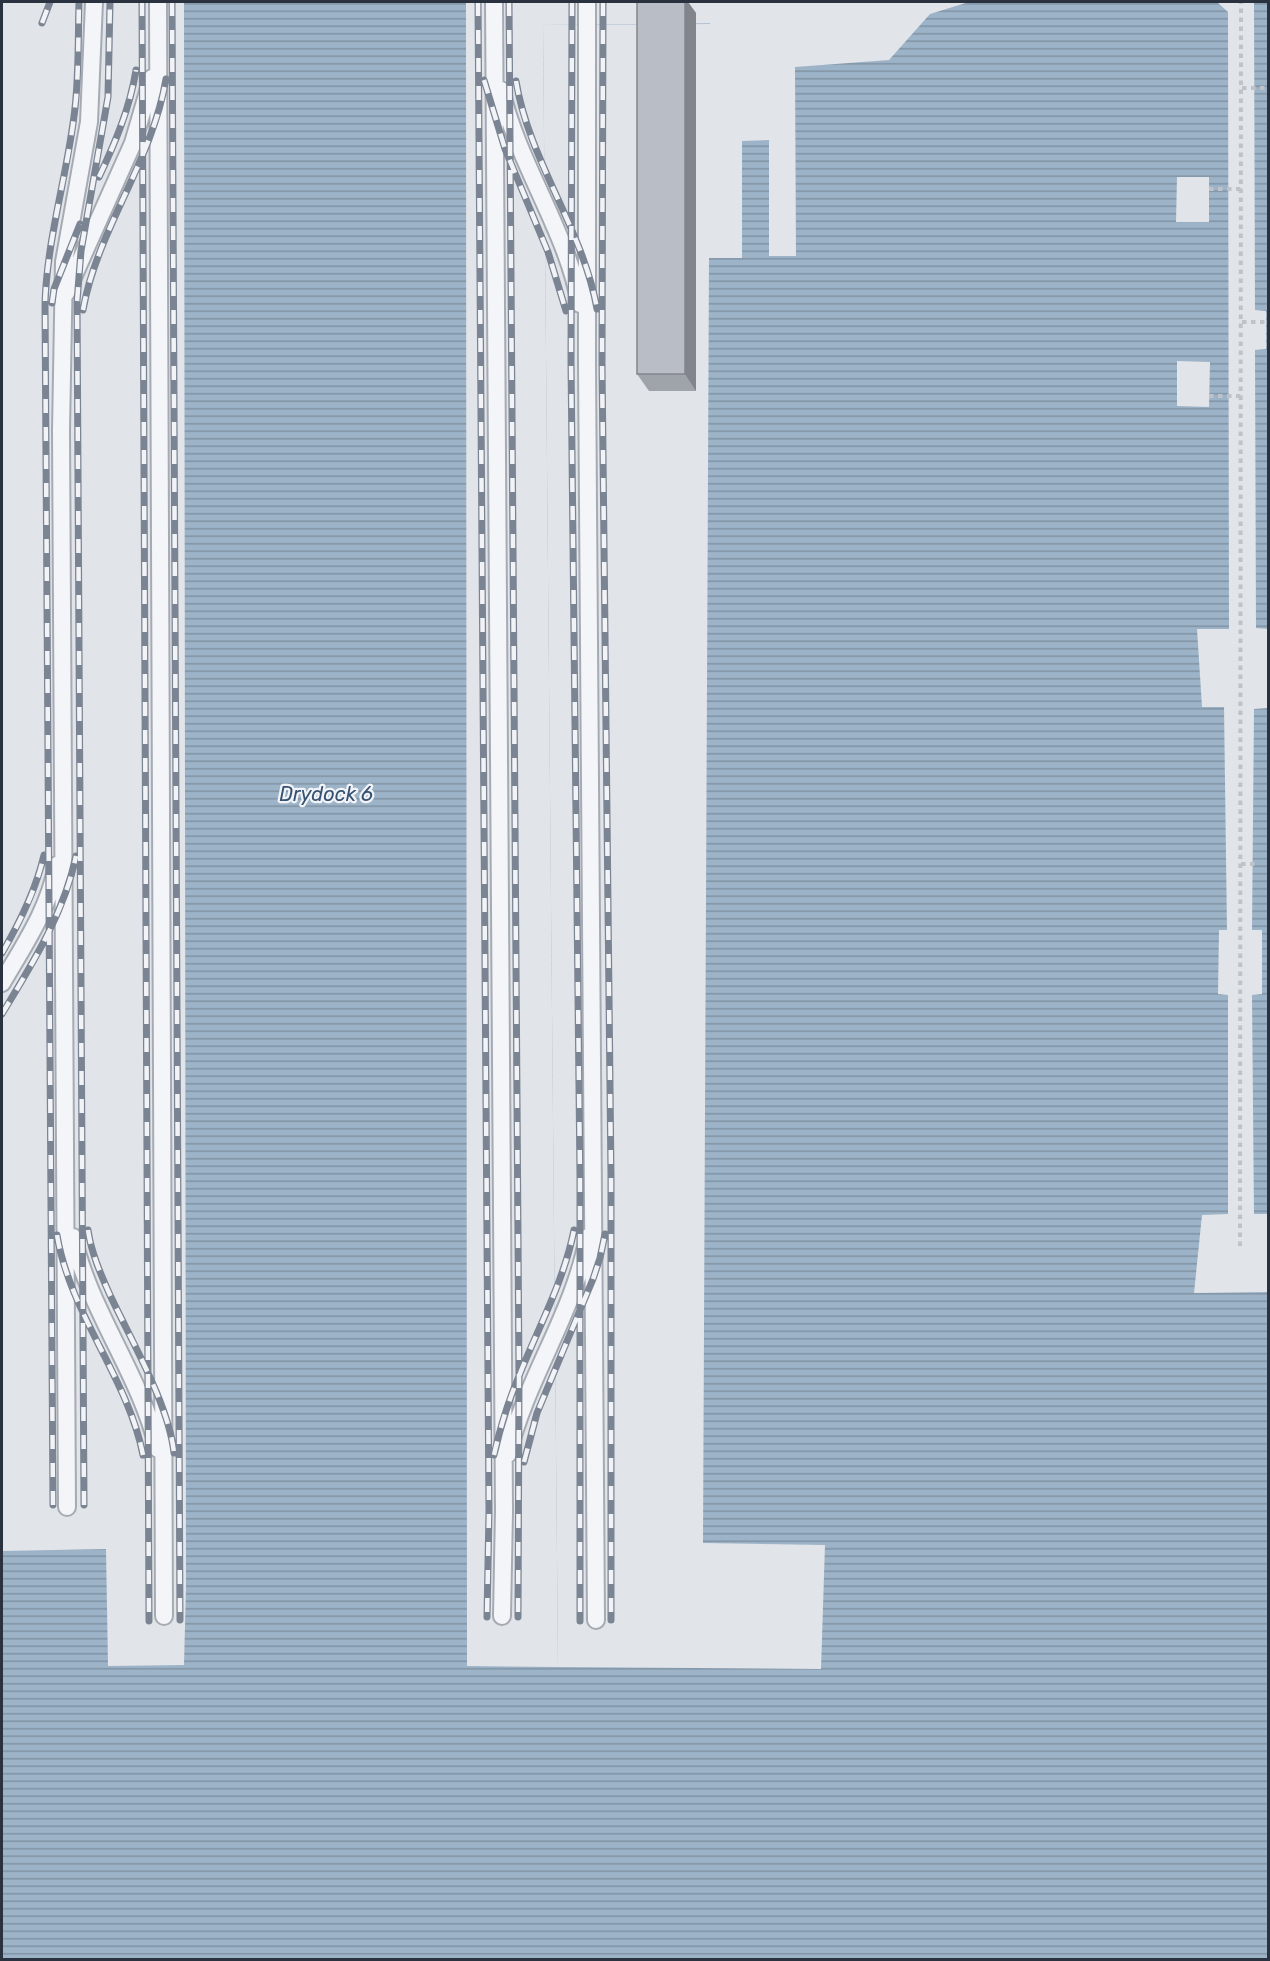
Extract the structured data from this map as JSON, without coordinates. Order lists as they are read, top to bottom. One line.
{"water":["Drydock 6"]}
